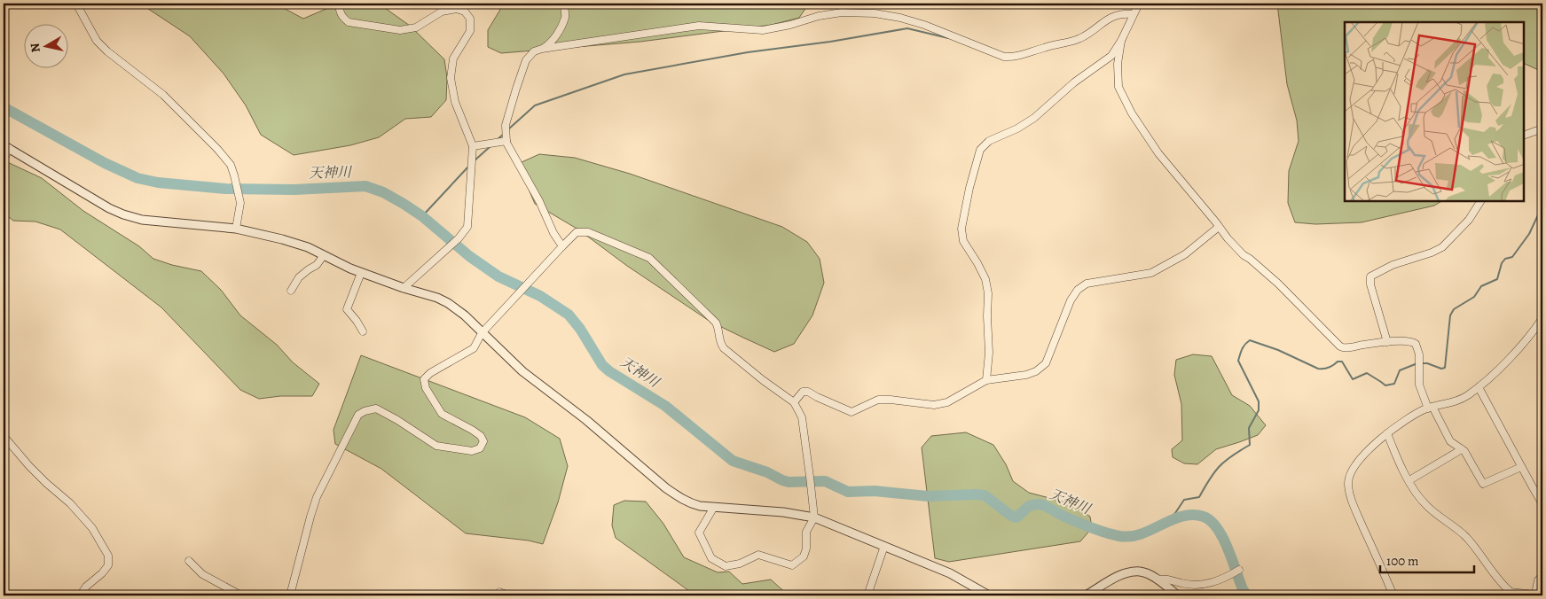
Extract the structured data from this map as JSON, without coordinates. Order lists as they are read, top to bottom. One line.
{"water":["天神川"],"scale_bar":"100 m","north":"left"}
